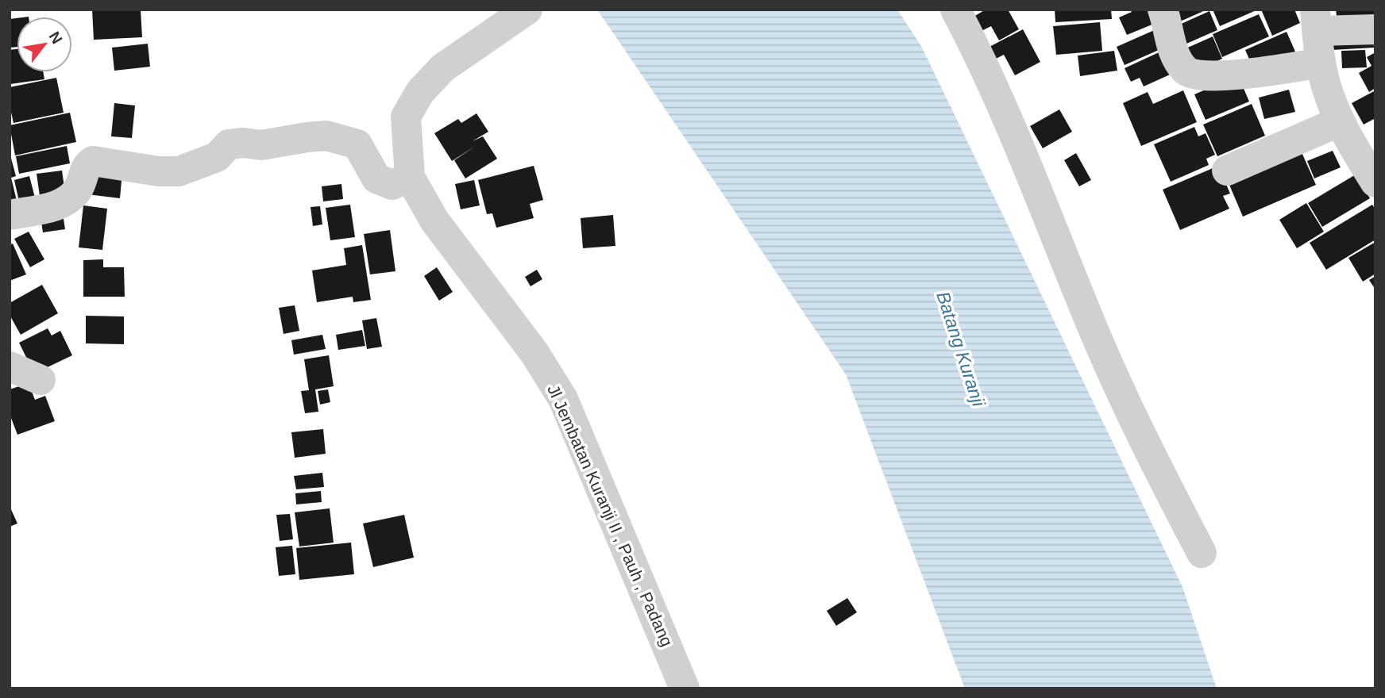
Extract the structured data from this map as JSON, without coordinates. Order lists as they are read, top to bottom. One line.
{"streets":{"street":["Jl Jembatan Kuranji II , Pauh , Padang"]},"water":["Batang Kuranji"],"north":"top right"}
